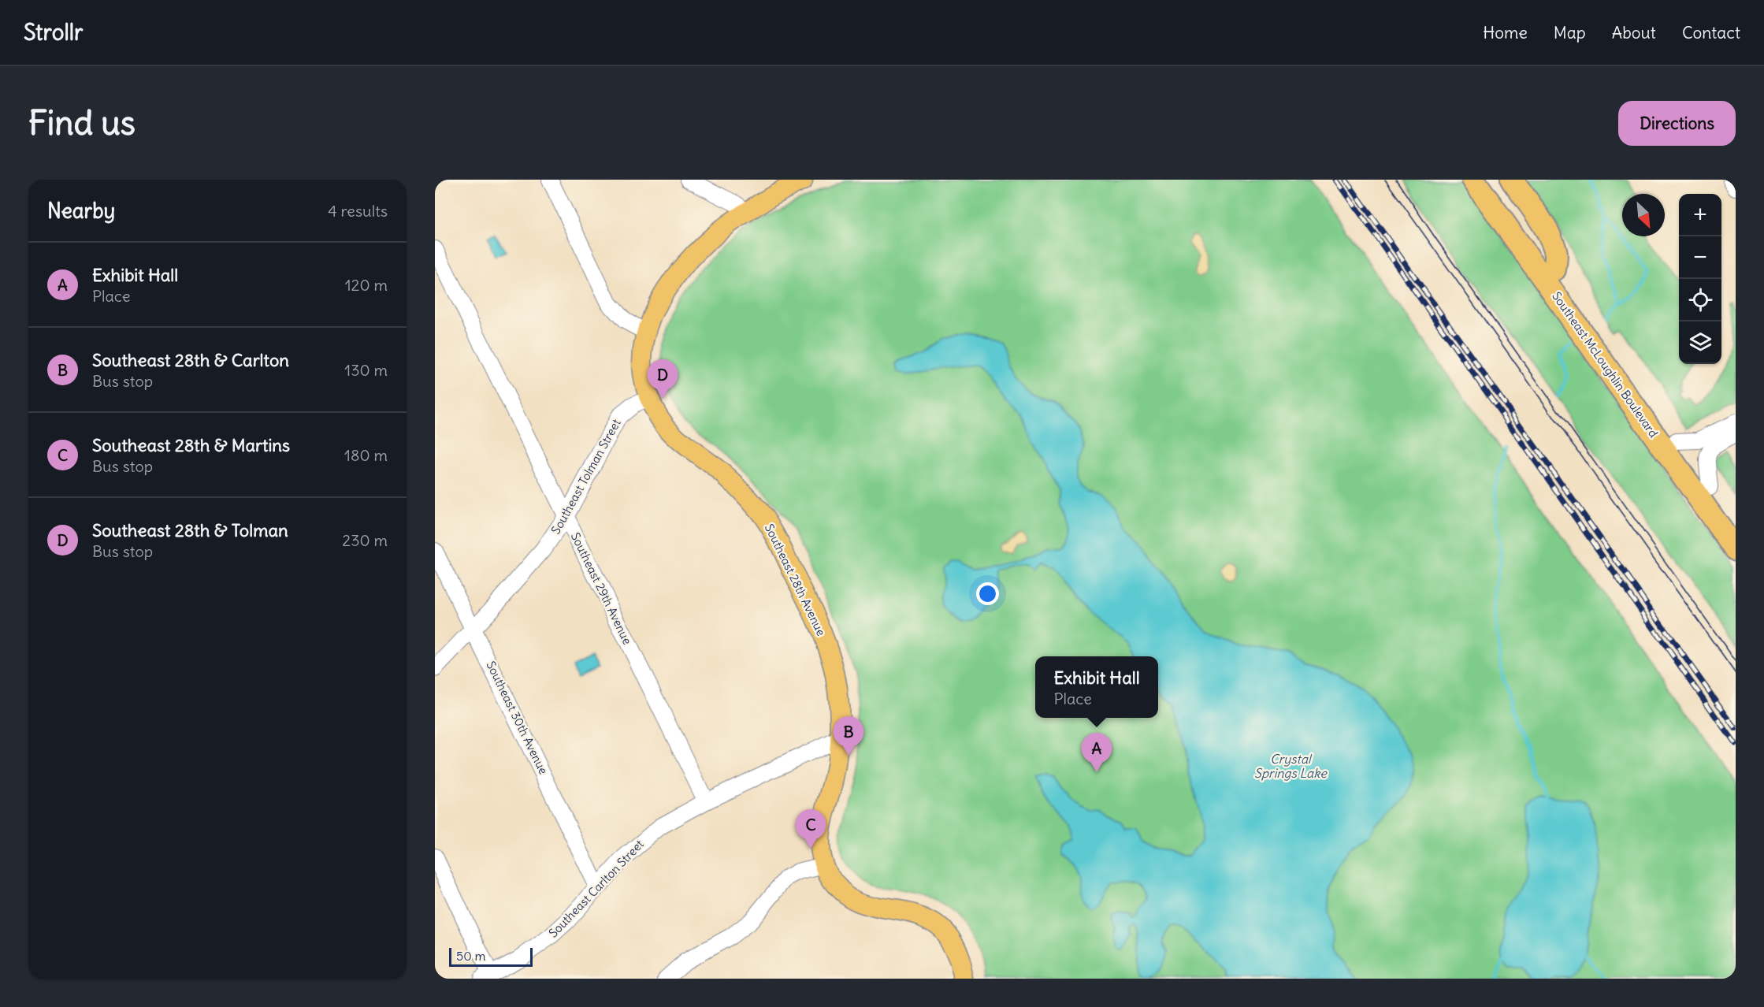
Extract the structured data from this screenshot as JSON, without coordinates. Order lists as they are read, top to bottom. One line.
{"streets":{"highway":["Southeast McLoughlin Boulevard"],"main road":["Southeast 28th Avenue"],"street":["Southeast Tolman Street","Southeast 29th Avenue","Southeast 30th Avenue","Southeast Carlton Street"]},"crossings":[["Southeast Tolman Street","Southeast 28th Avenue"],["Southeast Tolman Street","Southeast 29th Avenue"],["Southeast Tolman Street","Southeast 30th Avenue"],["Southeast 28th Avenue","Southeast Carlton Street"],["Southeast 29th Avenue","Southeast Carlton Street"],["Southeast 30th Avenue","Southeast Carlton Street"]],"water":["Crystal Springs Lake"],"scale_bar":"50 m","north":"bottom right","page":{"header":"Strollr","nav":["Home","Map","About","Contact"],"buttons":"Directions","title":"Find us","heading":["Nearby","4 results"],"map_buttons":["+","−"],"list":[{"mark":"A","name":"Exhibit Hall","note":"Place","value":"120 m"},{"mark":"B","name":"Southeast 28th & Carlton","note":"Bus stop","value":"130 m"},{"mark":"C","name":"Southeast 28th & Martins","note":"Bus stop","value":"180 m"},{"mark":"D","name":"Southeast 28th & Tolman","note":"Bus stop","value":"230 m"}],"pins":["D","B","A","C"],"popup":["Exhibit Hall","Place"],"scale":"50 m"}}
